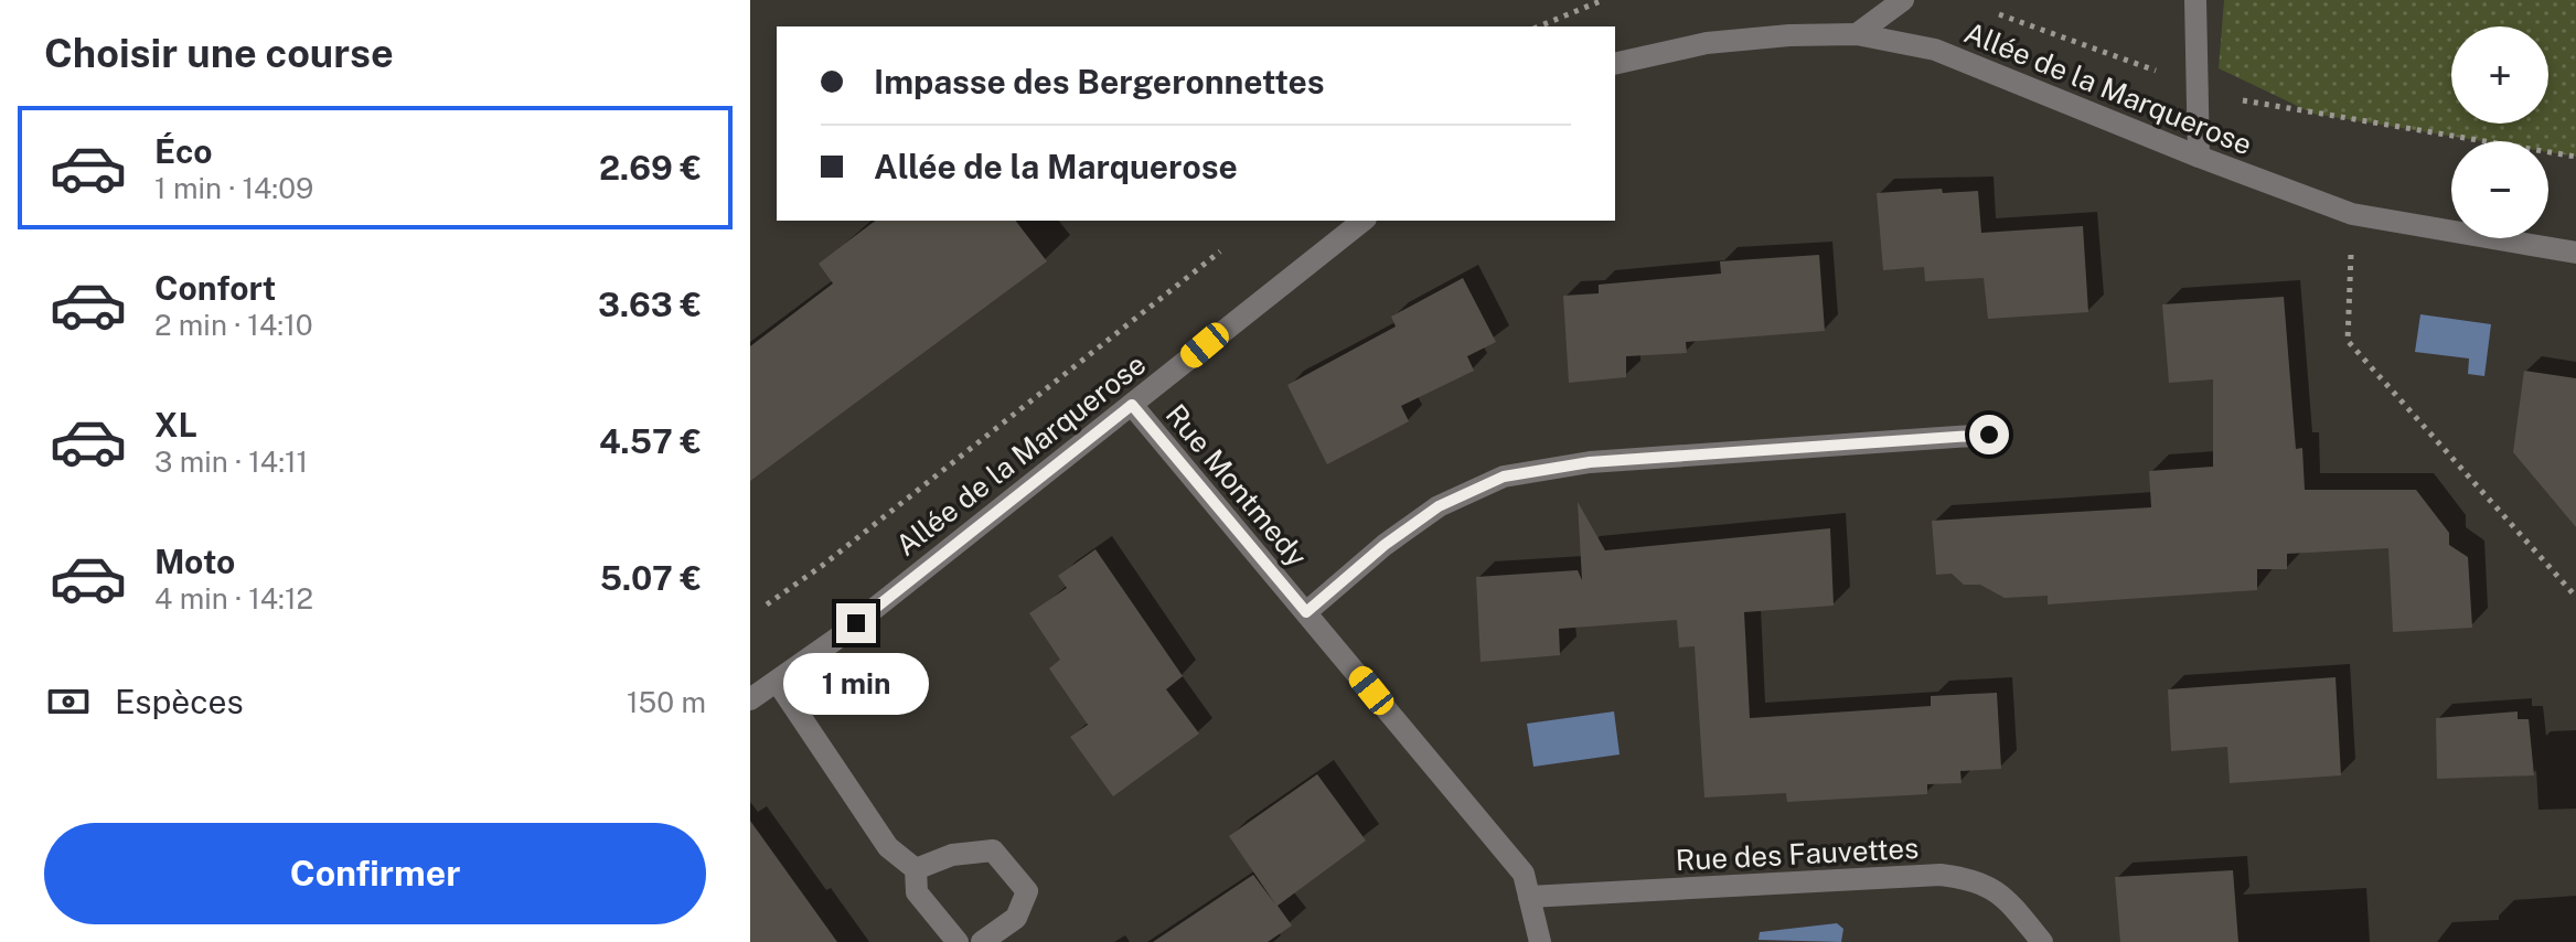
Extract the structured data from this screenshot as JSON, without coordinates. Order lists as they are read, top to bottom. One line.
{"streets":{"street":["Allée de la Marquerose","Rue Montmedy","Rue des Fauvettes"]},"crossings":[["Allée de la Marquerose","Rue Montmedy"],["Rue Montmedy","Rue des Fauvettes"]],"page":{"heading":"Choisir une course","map_buttons":["+","−"],"banner":["Impasse des Bergeronnettes","Allée de la Marquerose"],"list":[{"name":"Éco","note":"1 min · 14:09","value":"2.69 €"},{"name":"Confort","note":"2 min · 14:10","value":"3.63 €"},{"name":"XL","note":"3 min · 14:11","value":"4.57 €"},{"name":"Moto","note":"4 min · 14:12","value":"5.07 €"}],"pay":["Espèces","150 m"],"bubble":"1 min","buttons":"Confirmer"}}
